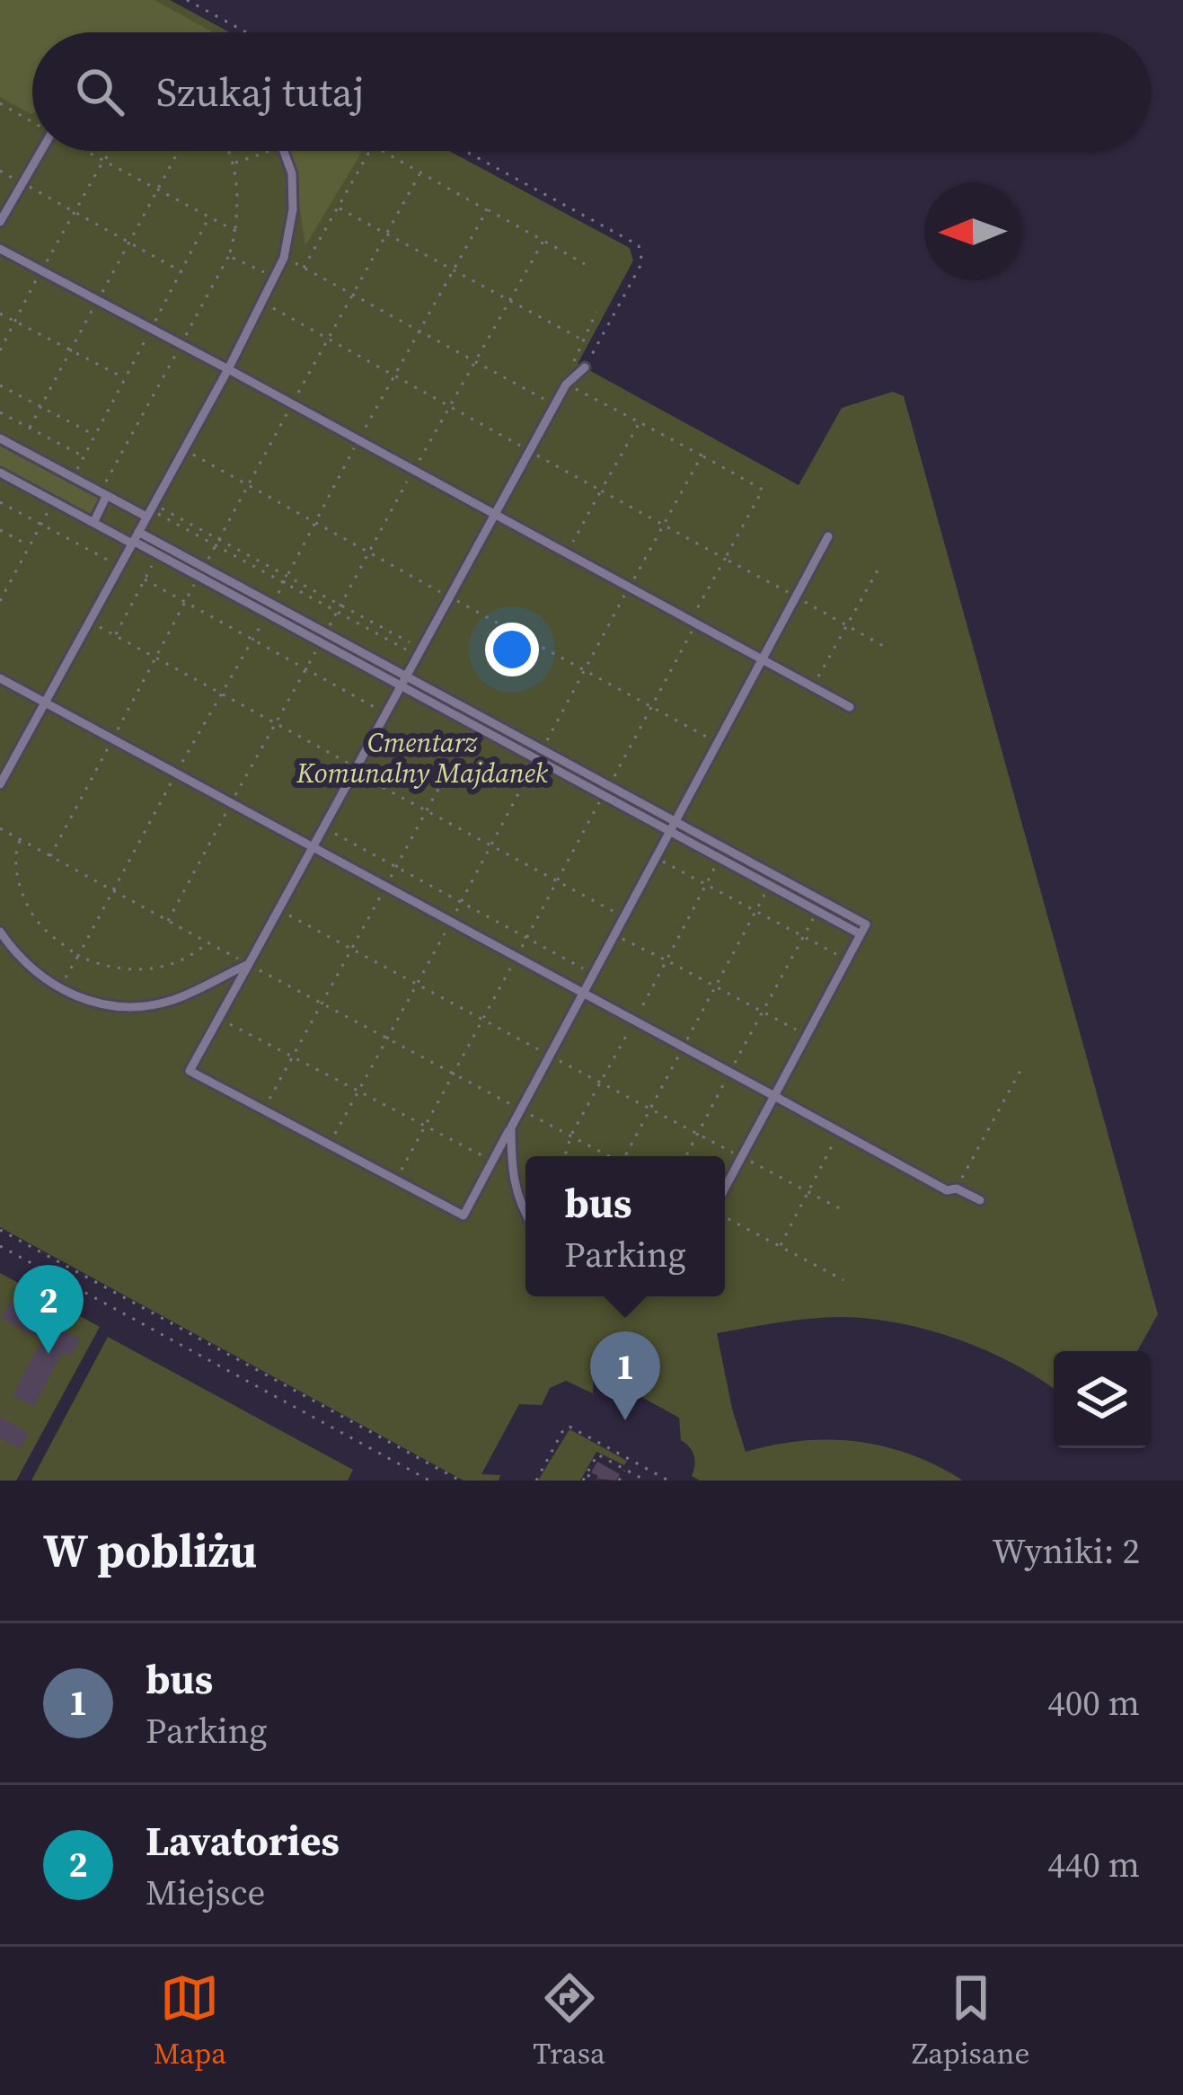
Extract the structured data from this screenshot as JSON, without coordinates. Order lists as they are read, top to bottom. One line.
{"parks":["Cmentarz Komunalny Majdanek"],"north":"left","page":{"search":"Szukaj tutaj","popup":["bus","Parking"],"pins":["2","1"],"heading":["W pobliżu","Wyniki: 2"],"list":[{"mark":"1","name":"bus","note":"Parking","value":"400 m"},{"mark":"2","name":"Lavatories","note":"Miejsce","value":"440 m"}],"nav":["Mapa","Trasa","Zapisane"]}}
